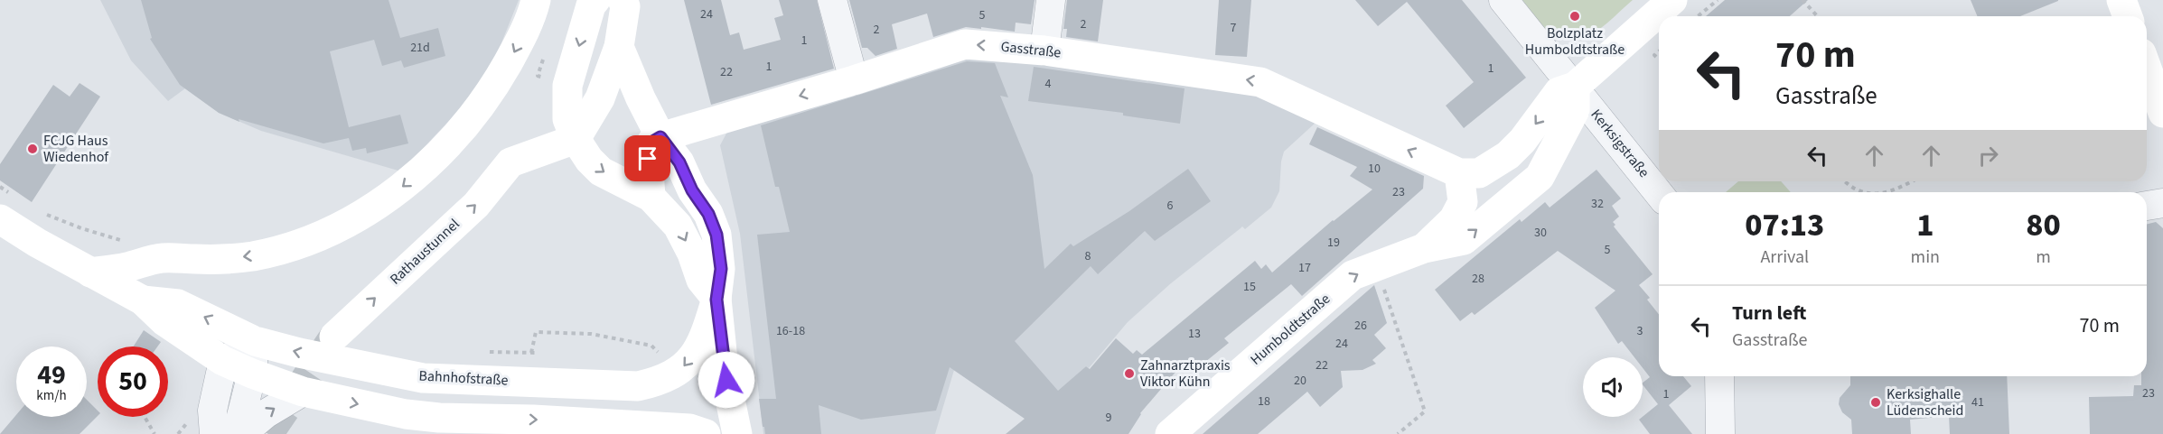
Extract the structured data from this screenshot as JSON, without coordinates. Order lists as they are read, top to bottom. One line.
{"streets":{"main road":["Gasstraße","Rathaustunnel","Humboldtstraße","Bahnhofstraße"],"street":["Kerksigstraße"]},"crossings":[["Gasstraße","Humboldtstraße"],["Kerksigstraße","Humboldtstraße"]],"one_way":["Gasstraße"],"places":["Bolzplatz Humboldtstraße","FCJG Haus Wiedenhof","Zahnarztpraxis Viktor Kühn","Kerksighalle Lüdenscheid"],"house_numbers":["24","5","2","7","2","1","21d","1","1","22","4","10","23","32","6","30","19","5","8","17","28","15","26","16-18","3","13","24","22","20","23","1","18","41","9"],"page":{"turn":["70 m","Gasstraße"],"eta":["07:13","Arrival","1","min","80","m"],"list":[{"name":"Turn left","note":"Gasstraße","value":"70 m"}],"speed":"49 km/h","limit":"50"}}
